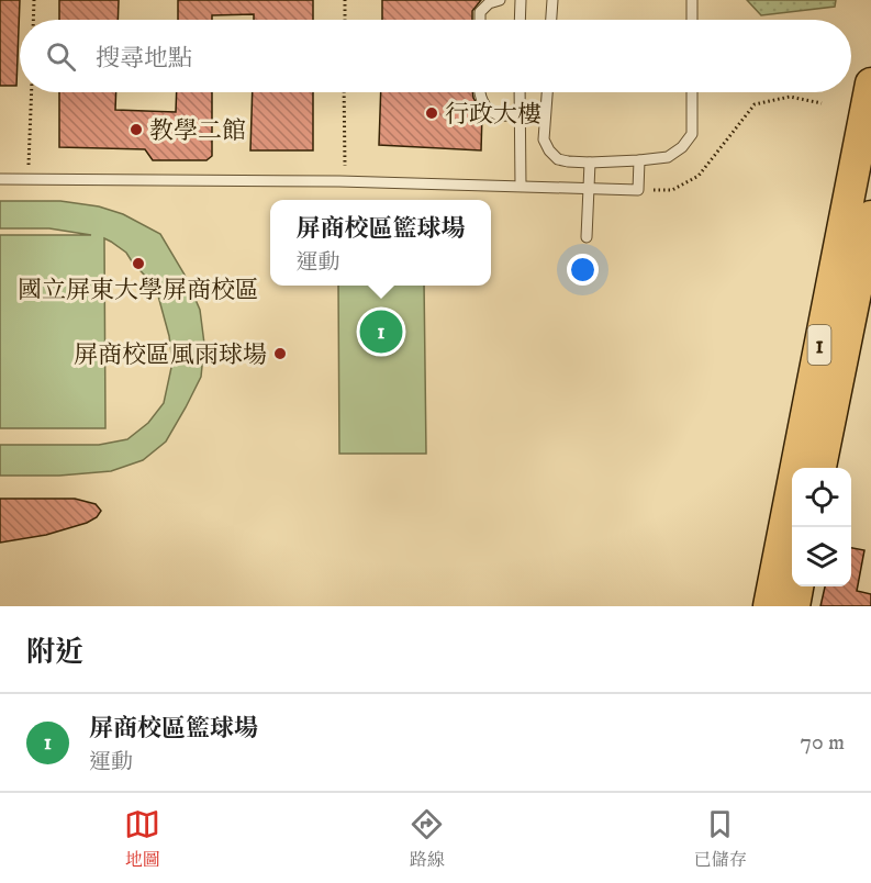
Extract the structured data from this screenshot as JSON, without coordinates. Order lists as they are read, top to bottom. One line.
{"streets":{"main road":["1"]},"places":["行政大樓","教學二館","國立屏東大學屏商校區","屏商校區風雨球場"],"page":{"search":"搜尋地點","popup":["屏商校區籃球場","運動"],"pins":"1","heading":"附近","list":[{"mark":"1","name":"屏商校區籃球場","note":"運動","value":"70 m"}],"nav":["地圖","路線","已儲存"]}}
